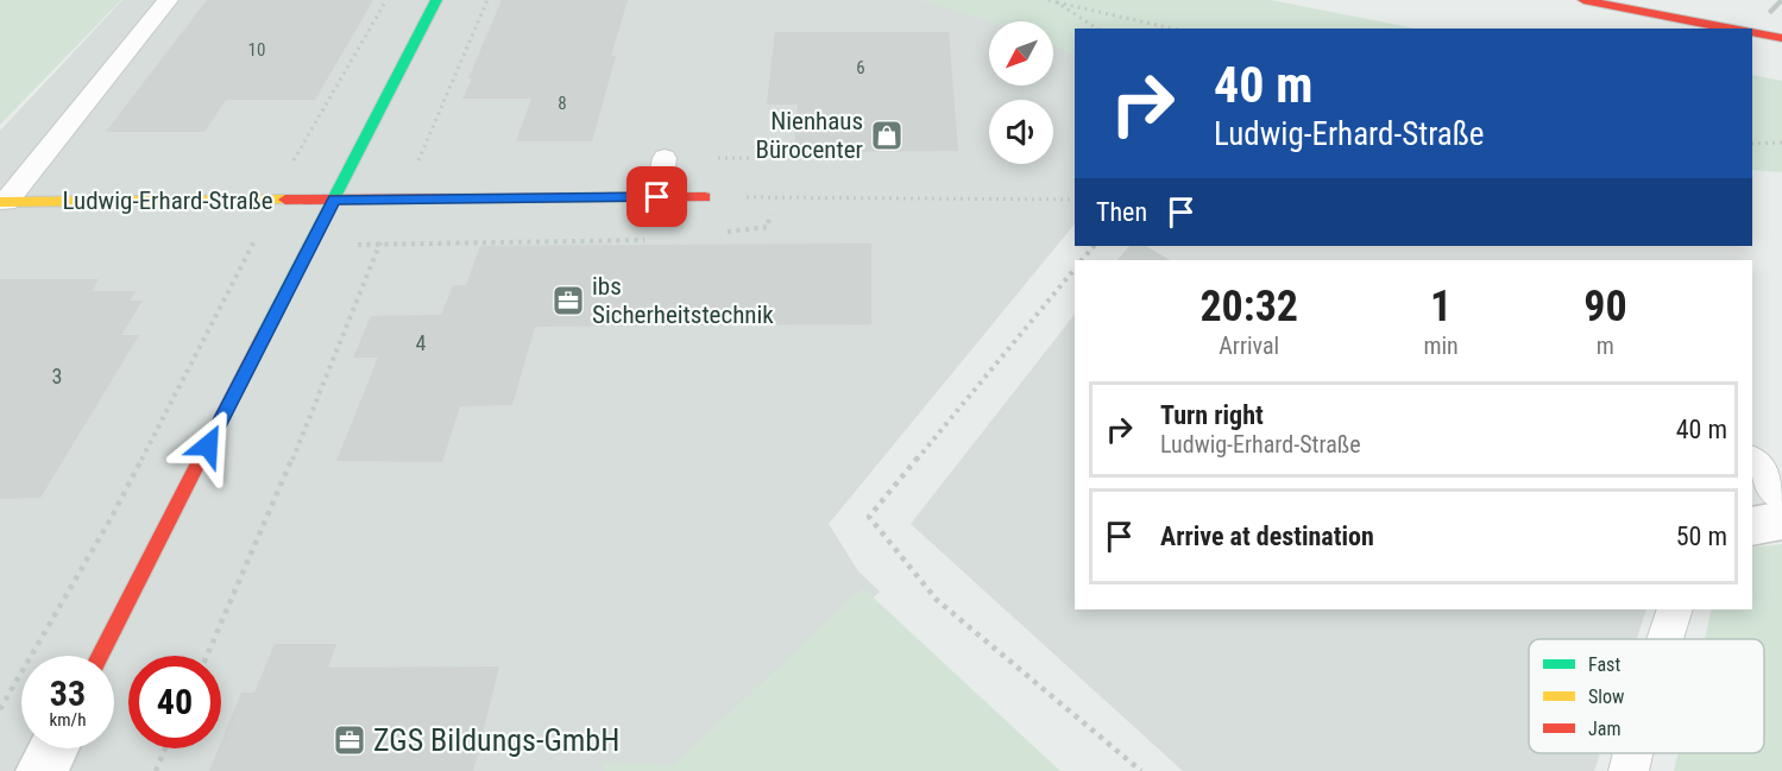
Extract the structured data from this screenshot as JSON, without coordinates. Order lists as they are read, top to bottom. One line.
{"streets":{"main road":["Ludwig-Erhard-Straße"]},"places":{"shop":["Nienhaus Bürocenter"],"office":["ibs Sicherheitstechnik","ZGS Bildungs-GmbH"]},"house_numbers":["10","6","8","4","3"],"legend":["Fast","Slow","Jam"],"north":"bottom left","page":{"turn":["40 m","Ludwig-Erhard-Straße"],"then":"Then","eta":["20:32","Arrival","1","min","90","m"],"list":[{"name":"Turn right","note":"Ludwig-Erhard-Straße","value":"40 m"},{"name":"Arrive at destination","value":"50 m"}],"speed":"33 km/h","limit":"40"}}
